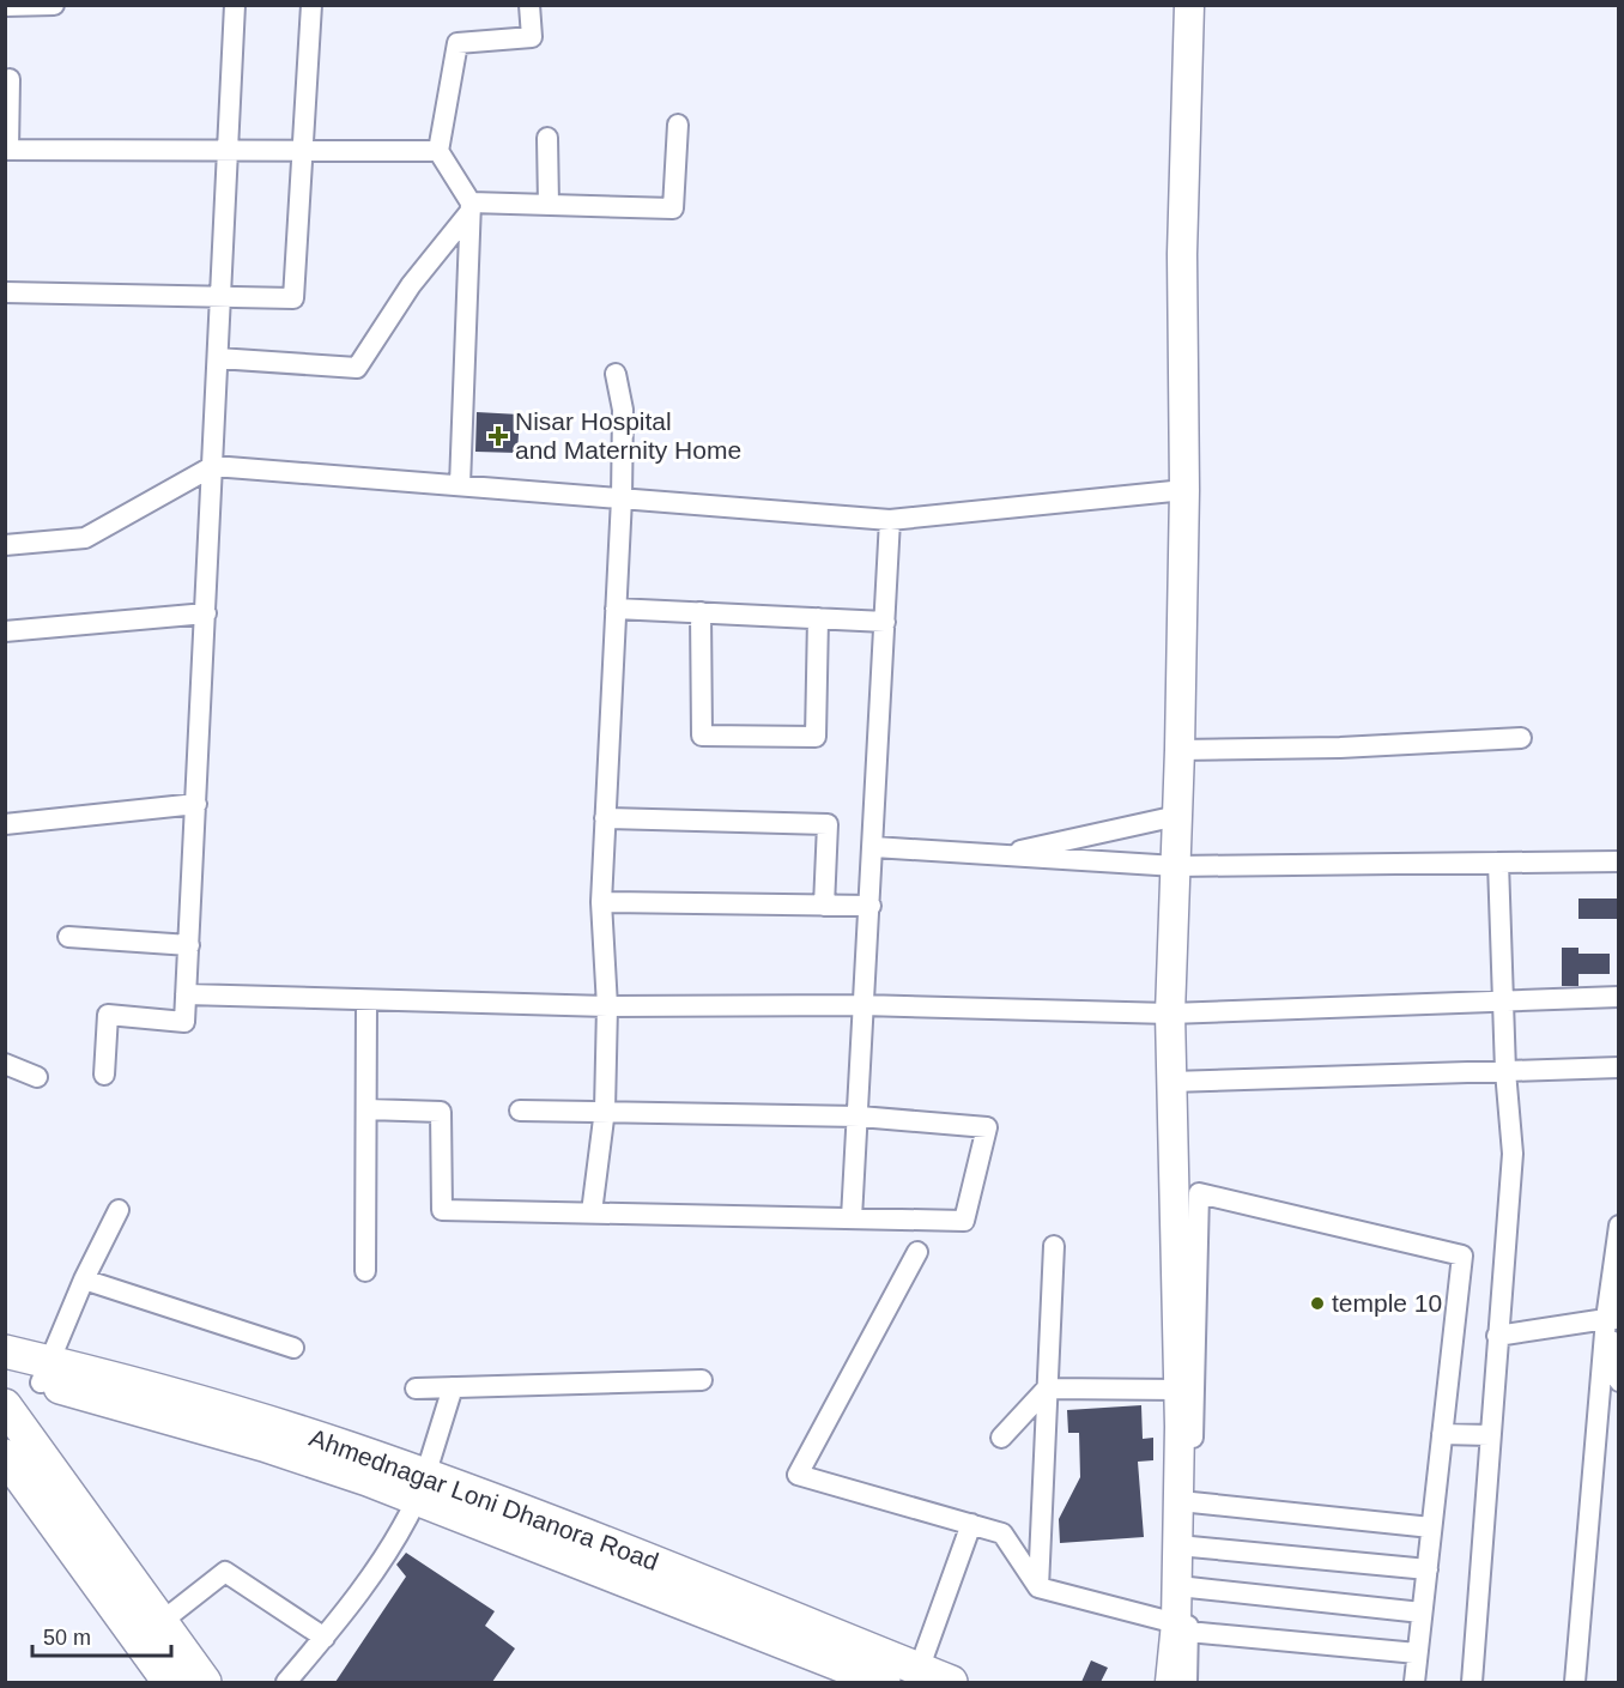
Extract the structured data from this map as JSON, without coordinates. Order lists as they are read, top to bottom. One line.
{"streets":{"main road":["Ahmednagar Loni Dhanora Road"]},"places":{"health":["Nisar Hospital and Maternity Home"],"other":["temple 10"]},"scale_bar":"50 m"}
